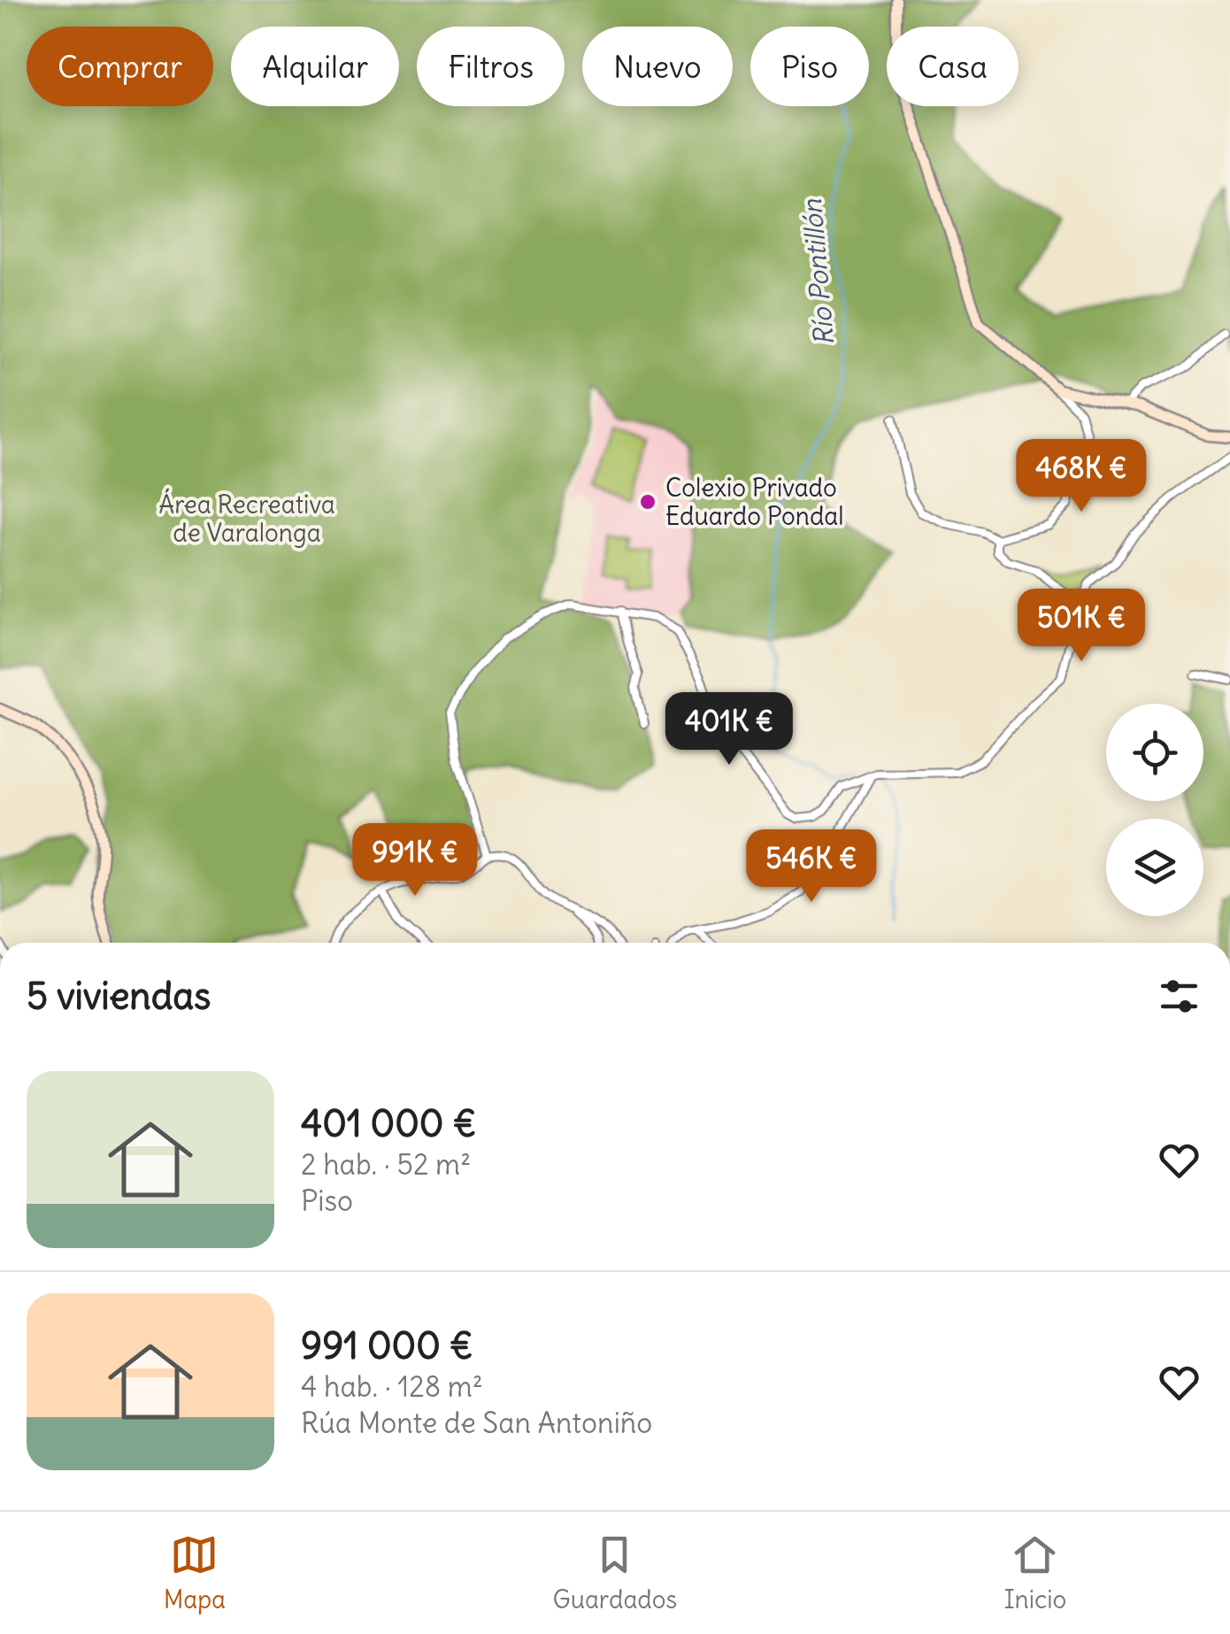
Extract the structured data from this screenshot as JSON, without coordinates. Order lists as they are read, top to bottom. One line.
{"water":["Río Pontillón"],"parks":["Área Recreativa de Varalonga"],"places":["Colexio Privado Eduardo Pondal"],"page":{"chip":["Comprar","Alquilar","Filtros","Nuevo","Piso","Casa"],"price":["468K €","501K €","401K €","991K €","546K €"],"heading":"5 viviendas","list":[{"name":"401 000 €","note":"2 hab. · 52 m² · Piso"},{"name":"991 000 €","note":"4 hab. · 128 m² · Rúa Monte de San Antoniño"}],"tabs":["Mapa","Guardados","Inicio"]}}
